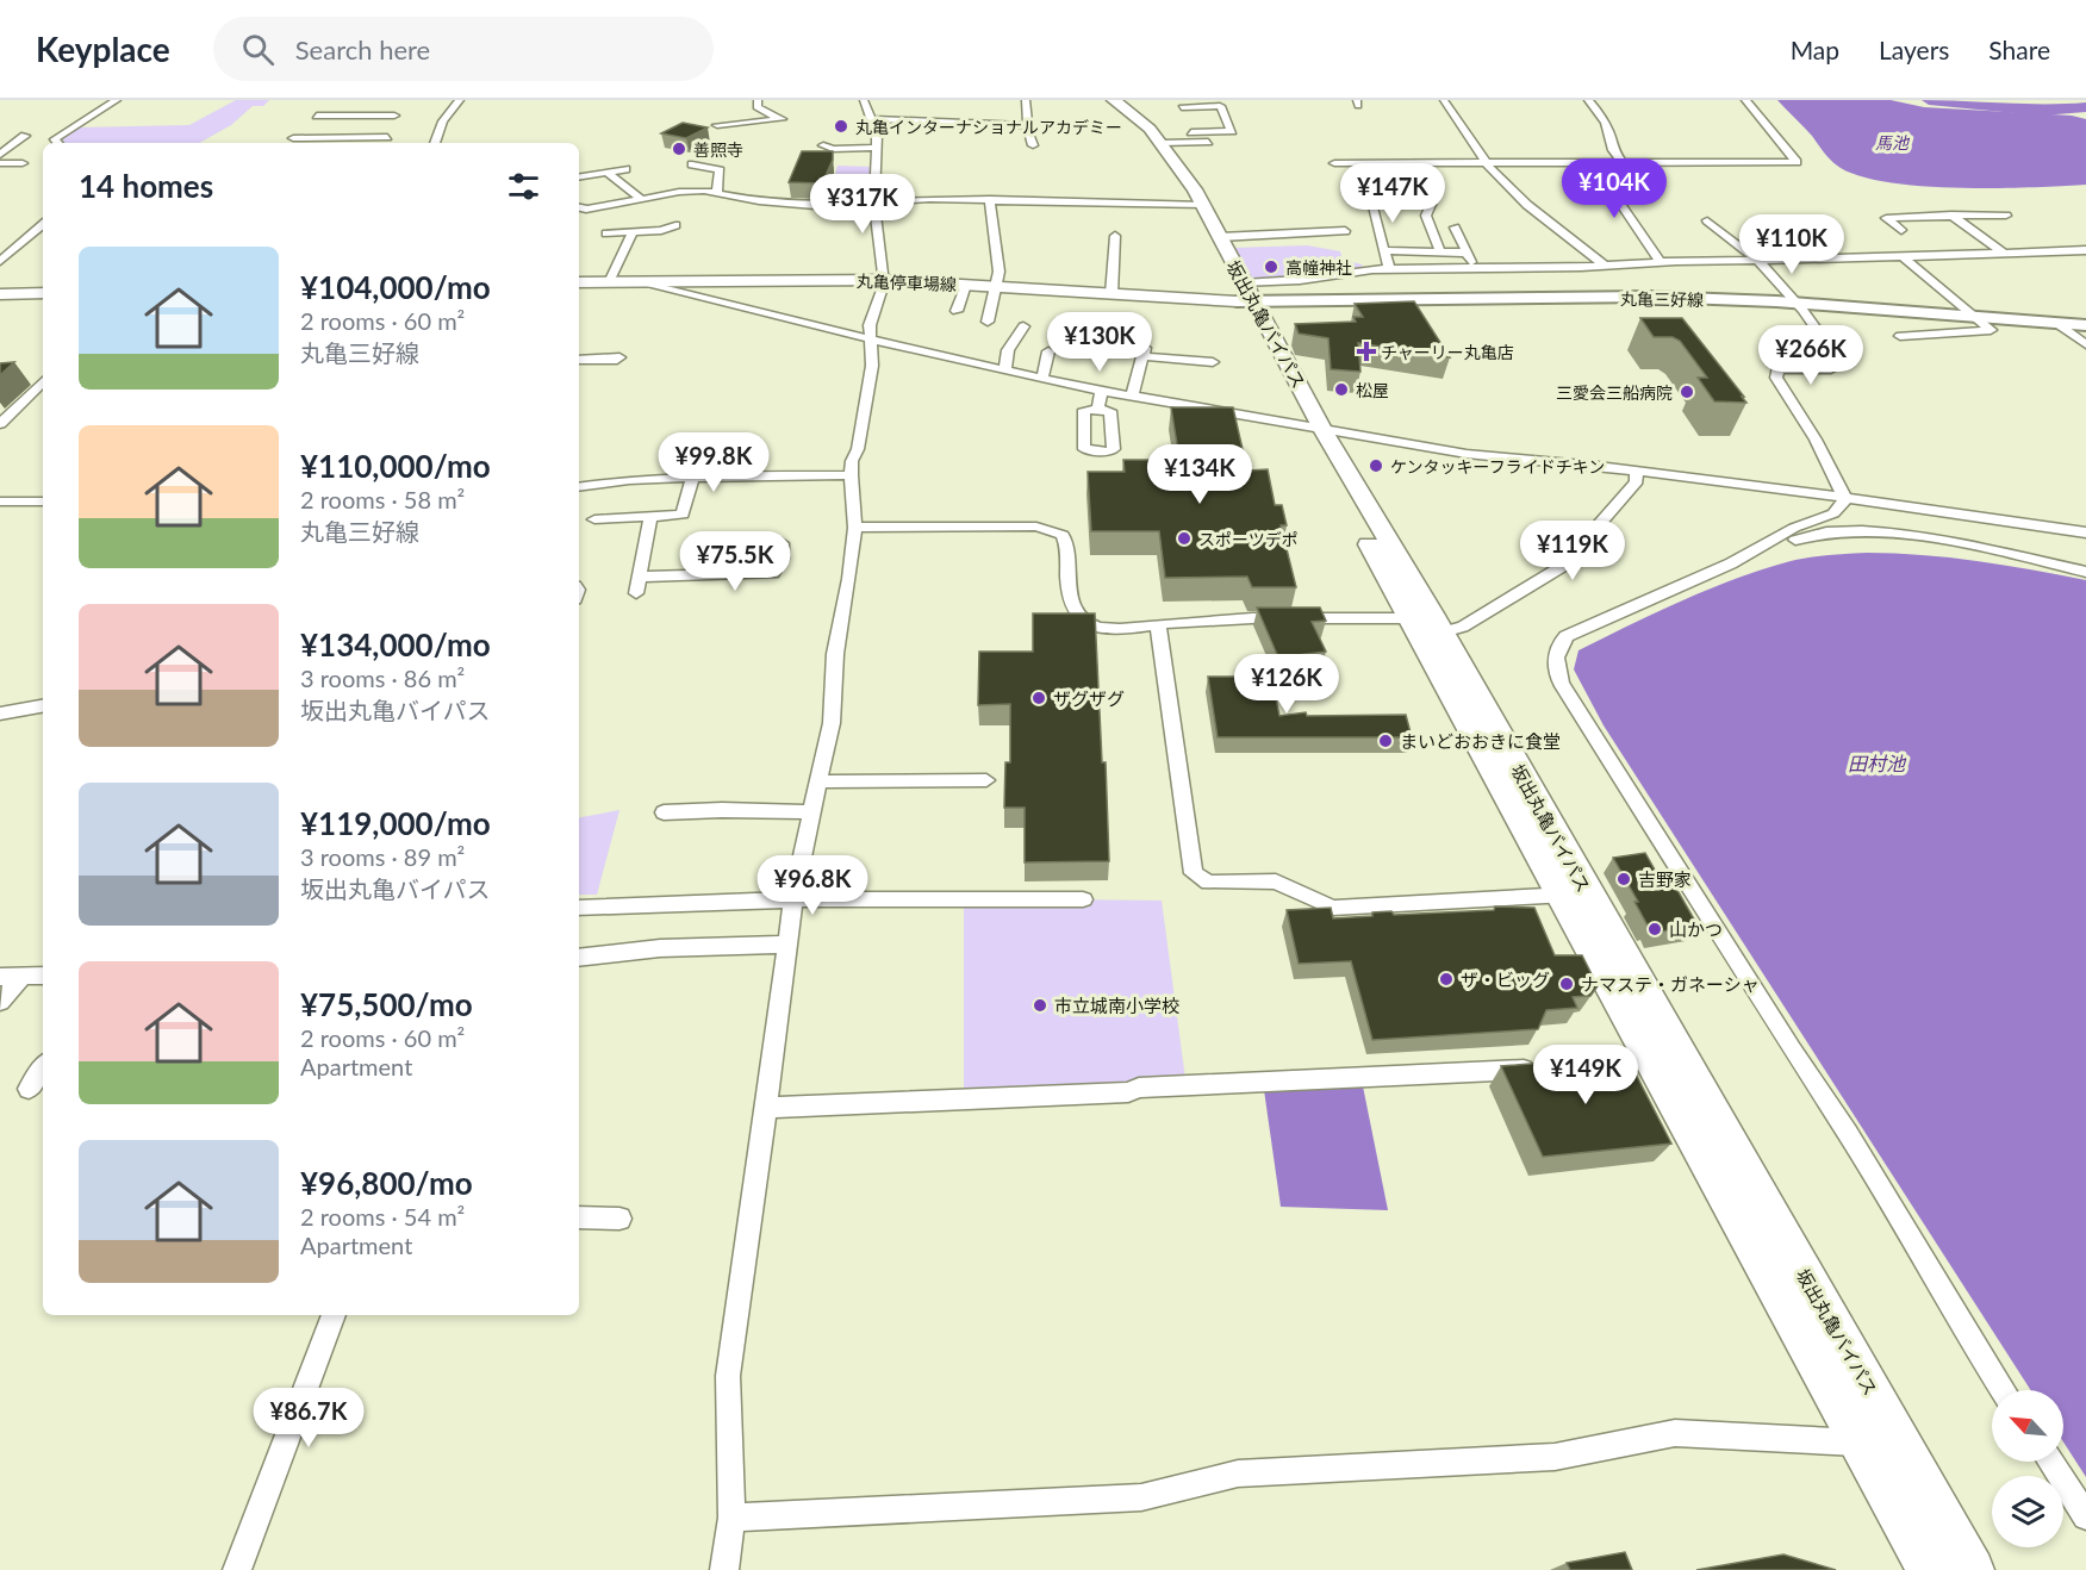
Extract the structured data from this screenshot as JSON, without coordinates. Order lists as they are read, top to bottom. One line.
{"streets":{"highway":["坂出丸亀バイパス"],"main road":["丸亀停車場線","丸亀三好線"]},"crossings":[["丸亀停車場線","丸亀三好線"],["丸亀停車場線","坂出丸亀バイパス"],["丸亀三好線","坂出丸亀バイパス"]],"water":["馬池","田村池"],"places":{"other":["丸亀インターナショナルアカデミー","善照寺","高幢神社","松屋","三愛会三船病院","ケンタッキーフライドチキン","スポーツデポ","ザグザグ","まいどおおきに食堂","吉野家","山かつ","ザ・ビッグ","ナマステ・ガネーシャ","市立城南小学校"],"health":["チャーリー丸亀店"]},"north":"top left","page":{"header":"Keyplace","search":"Search here","nav":["Map","Layers","Share"],"heading":"14 homes","price":["¥104K","¥147K","¥317K","¥110K","¥130K","¥266K","¥99.8K","¥134K","¥119K","¥75.5K","¥126K","¥96.8K","¥149K","¥86.7K"],"list":[{"name":"¥104,000/mo","note":"2 rooms · 60 m² · 丸亀三好線"},{"name":"¥110,000/mo","note":"2 rooms · 58 m² · 丸亀三好線"},{"name":"¥134,000/mo","note":"3 rooms · 86 m² · 坂出丸亀バイパス"},{"name":"¥119,000/mo","note":"3 rooms · 89 m² · 坂出丸亀バイパス"},{"name":"¥75,500/mo","note":"2 rooms · 60 m² · Apartment"},{"name":"¥96,800/mo","note":"2 rooms · 54 m² · Apartment"}]}}
